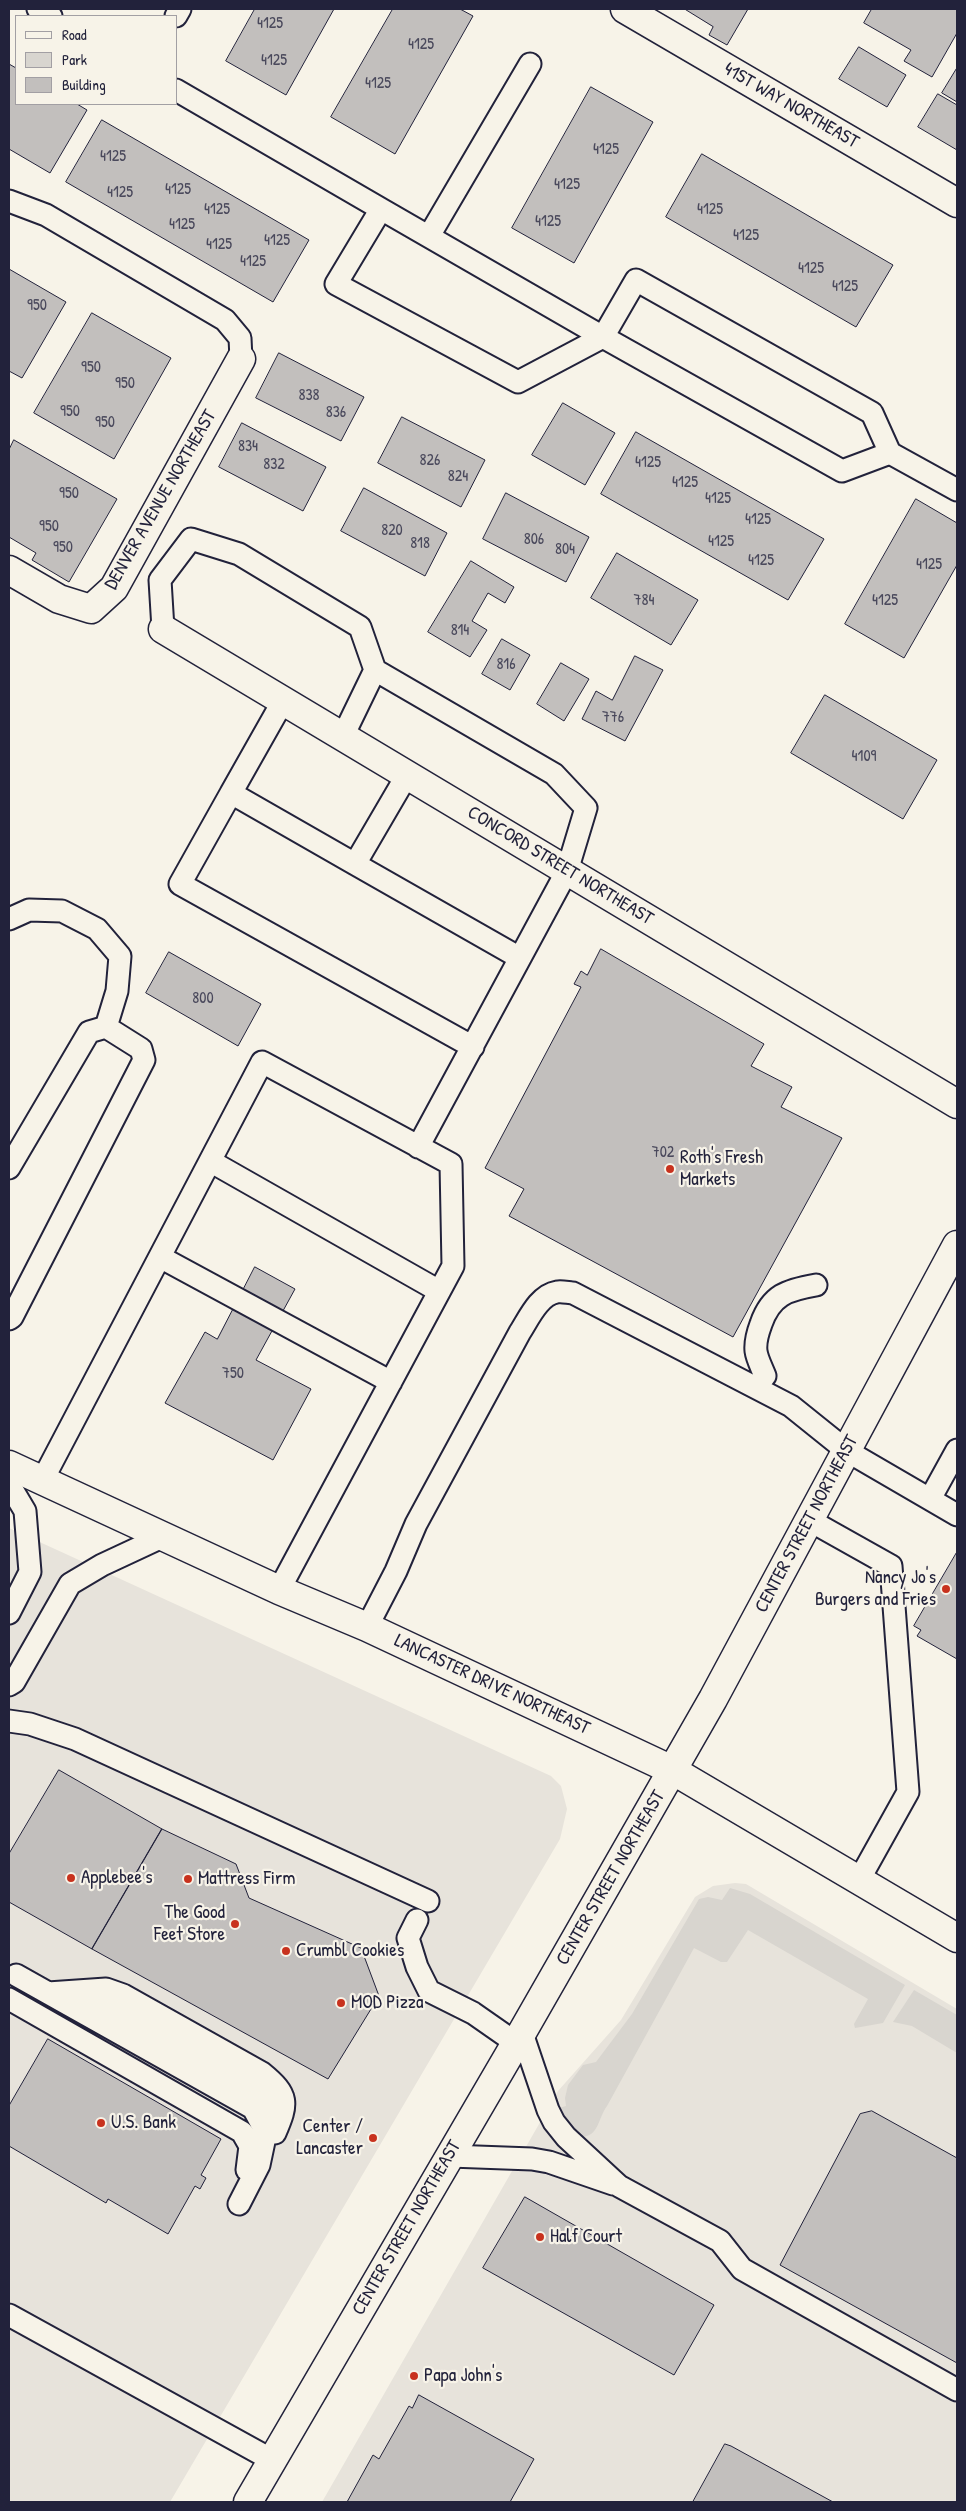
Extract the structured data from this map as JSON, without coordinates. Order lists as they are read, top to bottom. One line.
{"streets":{"main road":["41ST WAY NORTHEAST","DENVER AVENUE NORTHEAST","CONCORD STREET NORTHEAST","CENTER STREET NORTHEAST","LANCASTER DRIVE NORTHEAST"]},"crossings":[["CENTER STREET NORTHEAST","LANCASTER DRIVE NORTHEAST"]],"places":["Roth's Fresh Markets","Nancy Jo's Burgers and Fries","Applebee's","Mattress Firm","The Good Feet Store","Crumbl Cookies","MOD Pizza","U.S. Bank","Center / Lancaster","Half Court","Papa John's"],"house_numbers":["4125","4125","4125","4125","4125","4125","4125","4125","4125","4125","4125","4125","4125","4125","4125","4125","4125","4125","4125","950","950","950","838","950","836","950","834","826","4125","832","824","4125","950","4125","4125","950","820","806","4125","818","950","804","4125","4125","784","4125","814","816","776","4109","800","702","750"],"legend":["Road","Park","Building"]}
